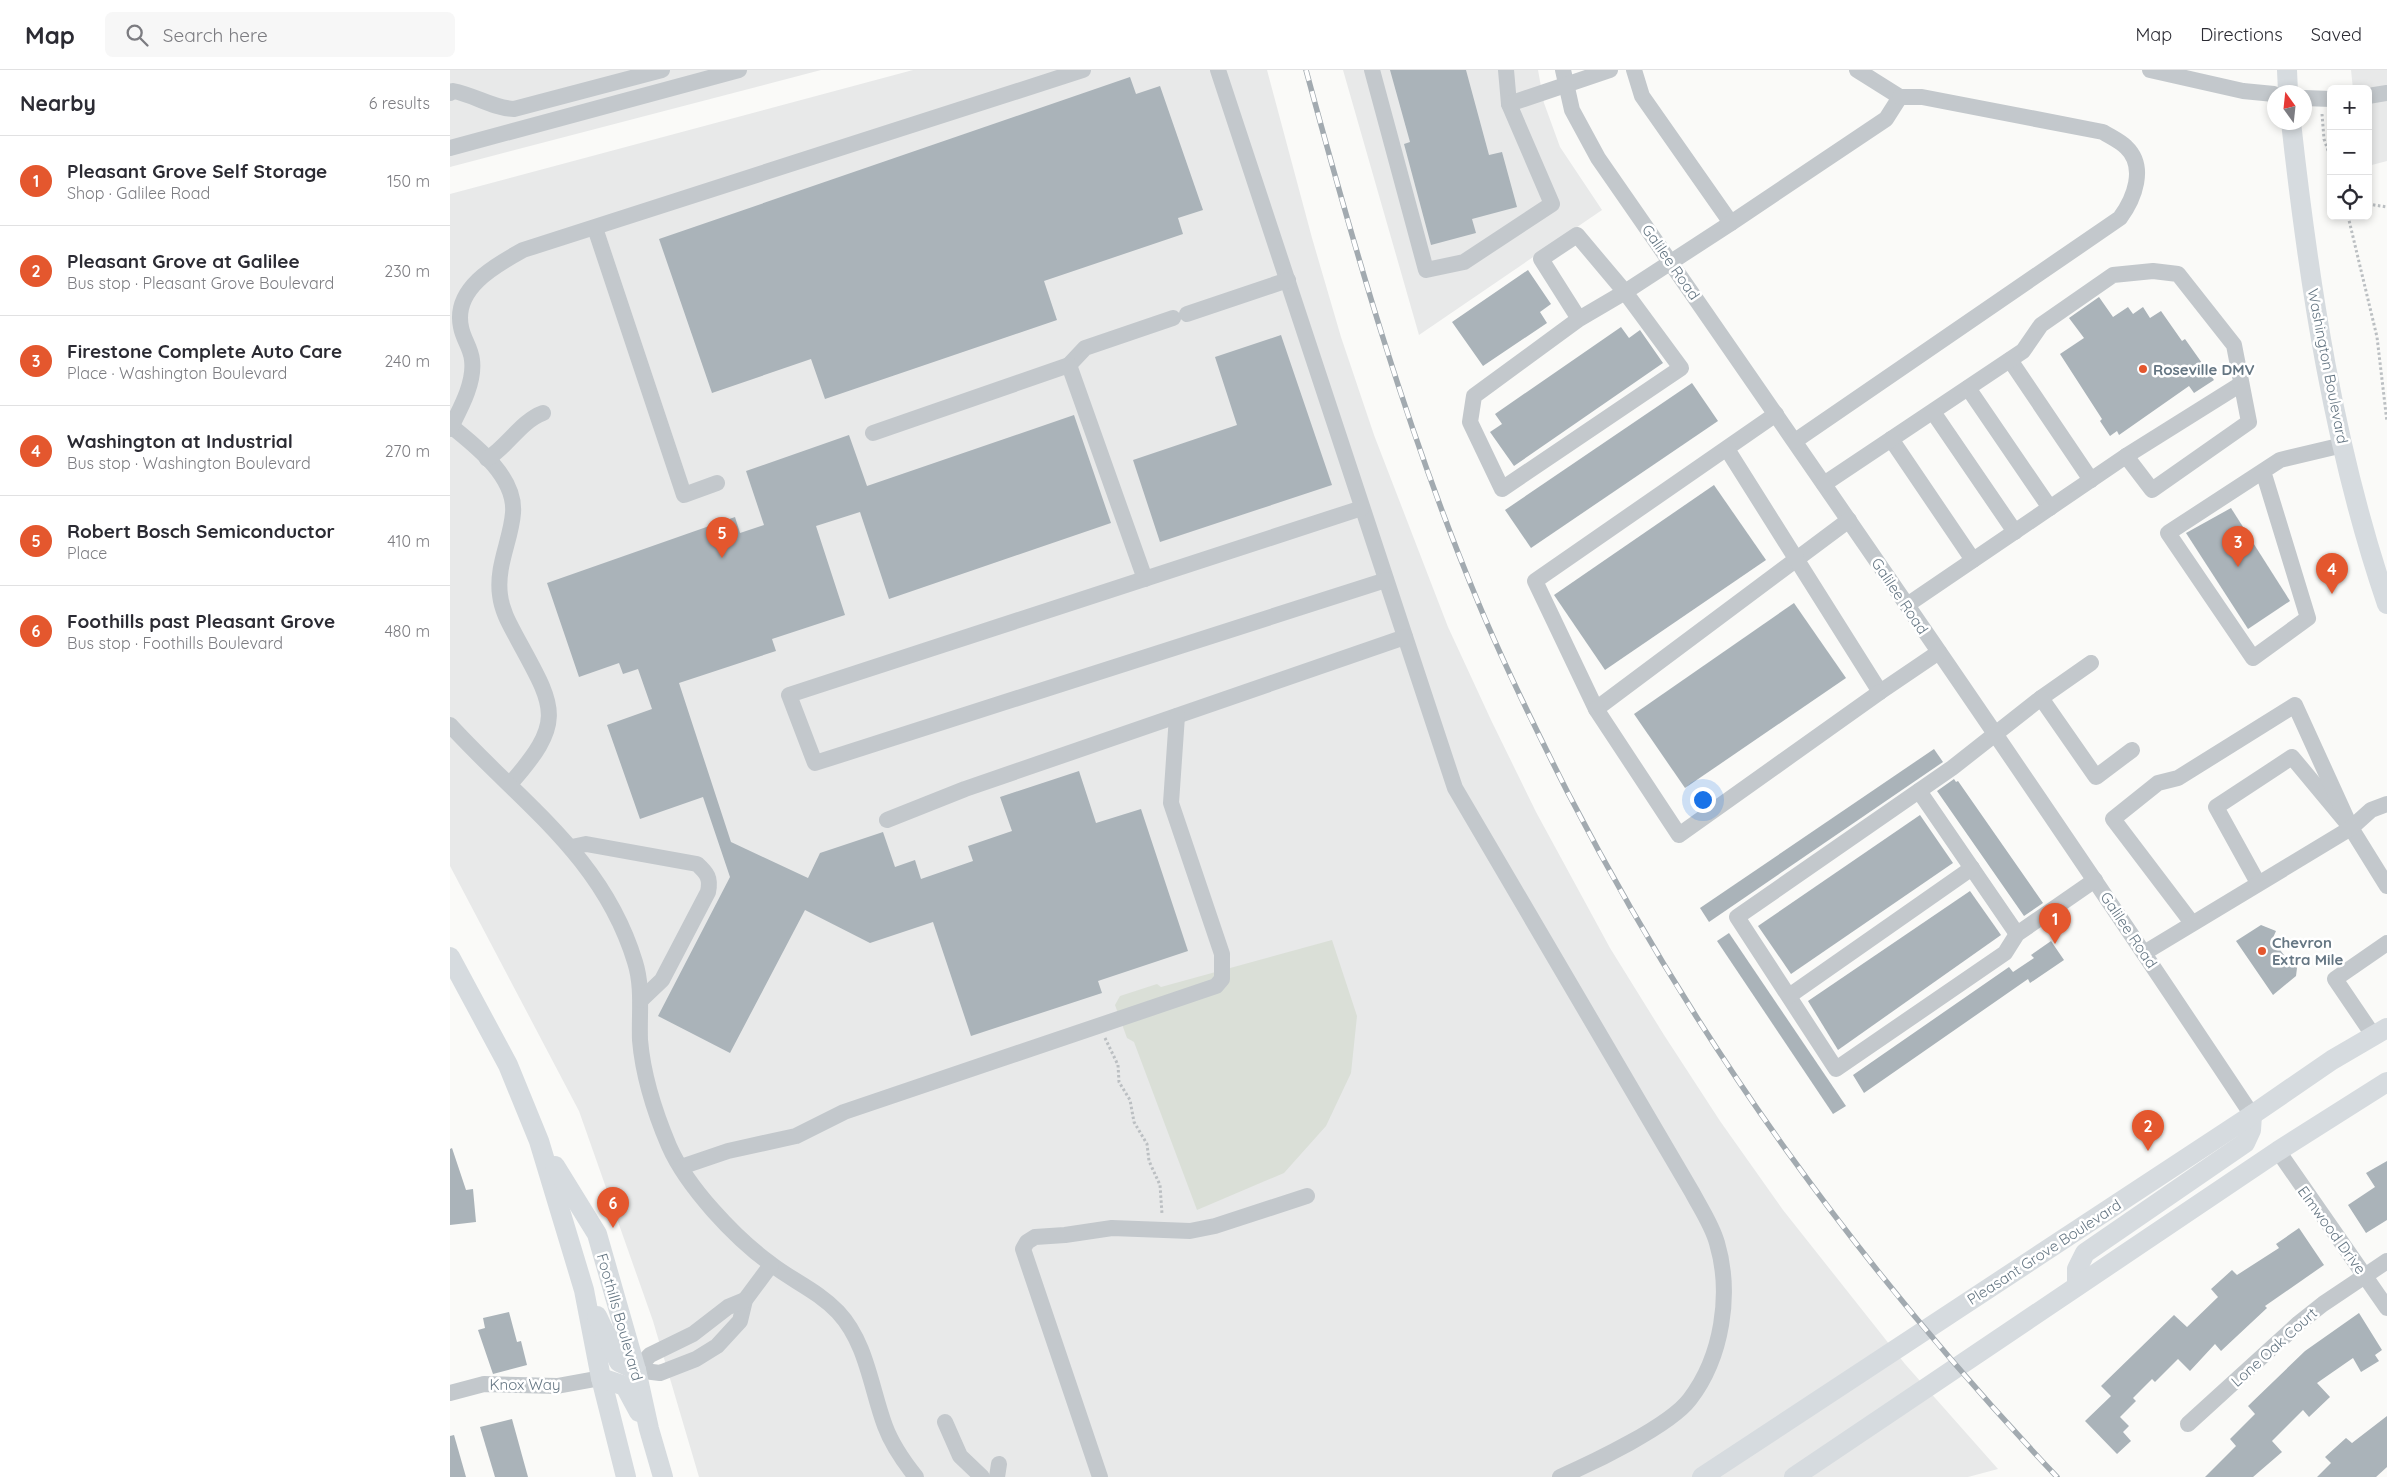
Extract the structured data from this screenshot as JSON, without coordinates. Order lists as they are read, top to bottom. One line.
{"streets":{"main road":["Washington Boulevard","Pleasant Grove Boulevard","Foothills Boulevard"],"street":["Galilee Road","Elmwood Drive","Lone Oak Court","Knox Way"]},"crossings":[["Galilee Road","Pleasant Grove Boulevard"],["Elmwood Drive","Lone Oak Court"],["Foothills Boulevard","Knox Way"]],"places":["Roseville DMV","Chevron Extra Mile"],"north":"top","page":{"header":"Map","search":"Search here","nav":["Map","Directions","Saved"],"heading":["Nearby","6 results"],"map_buttons":["+","−"],"list":[{"mark":"1","name":"Pleasant Grove Self Storage","note":"Shop · Galilee Road","value":"150 m"},{"mark":"2","name":"Pleasant Grove at Galilee","note":"Bus stop · Pleasant Grove Boulevard","value":"230 m"},{"mark":"3","name":"Firestone Complete Auto Care","note":"Place · Washington Boulevard","value":"240 m"},{"mark":"4","name":"Washington at Industrial","note":"Bus stop · Washington Boulevard","value":"270 m"},{"mark":"5","name":"Robert Bosch Semiconductor","note":"Place","value":"410 m"},{"mark":"6","name":"Foothills past Pleasant Grove","note":"Bus stop · Foothills Boulevard","value":"480 m"}],"pins":["5","3","4","1","2","6"]}}
